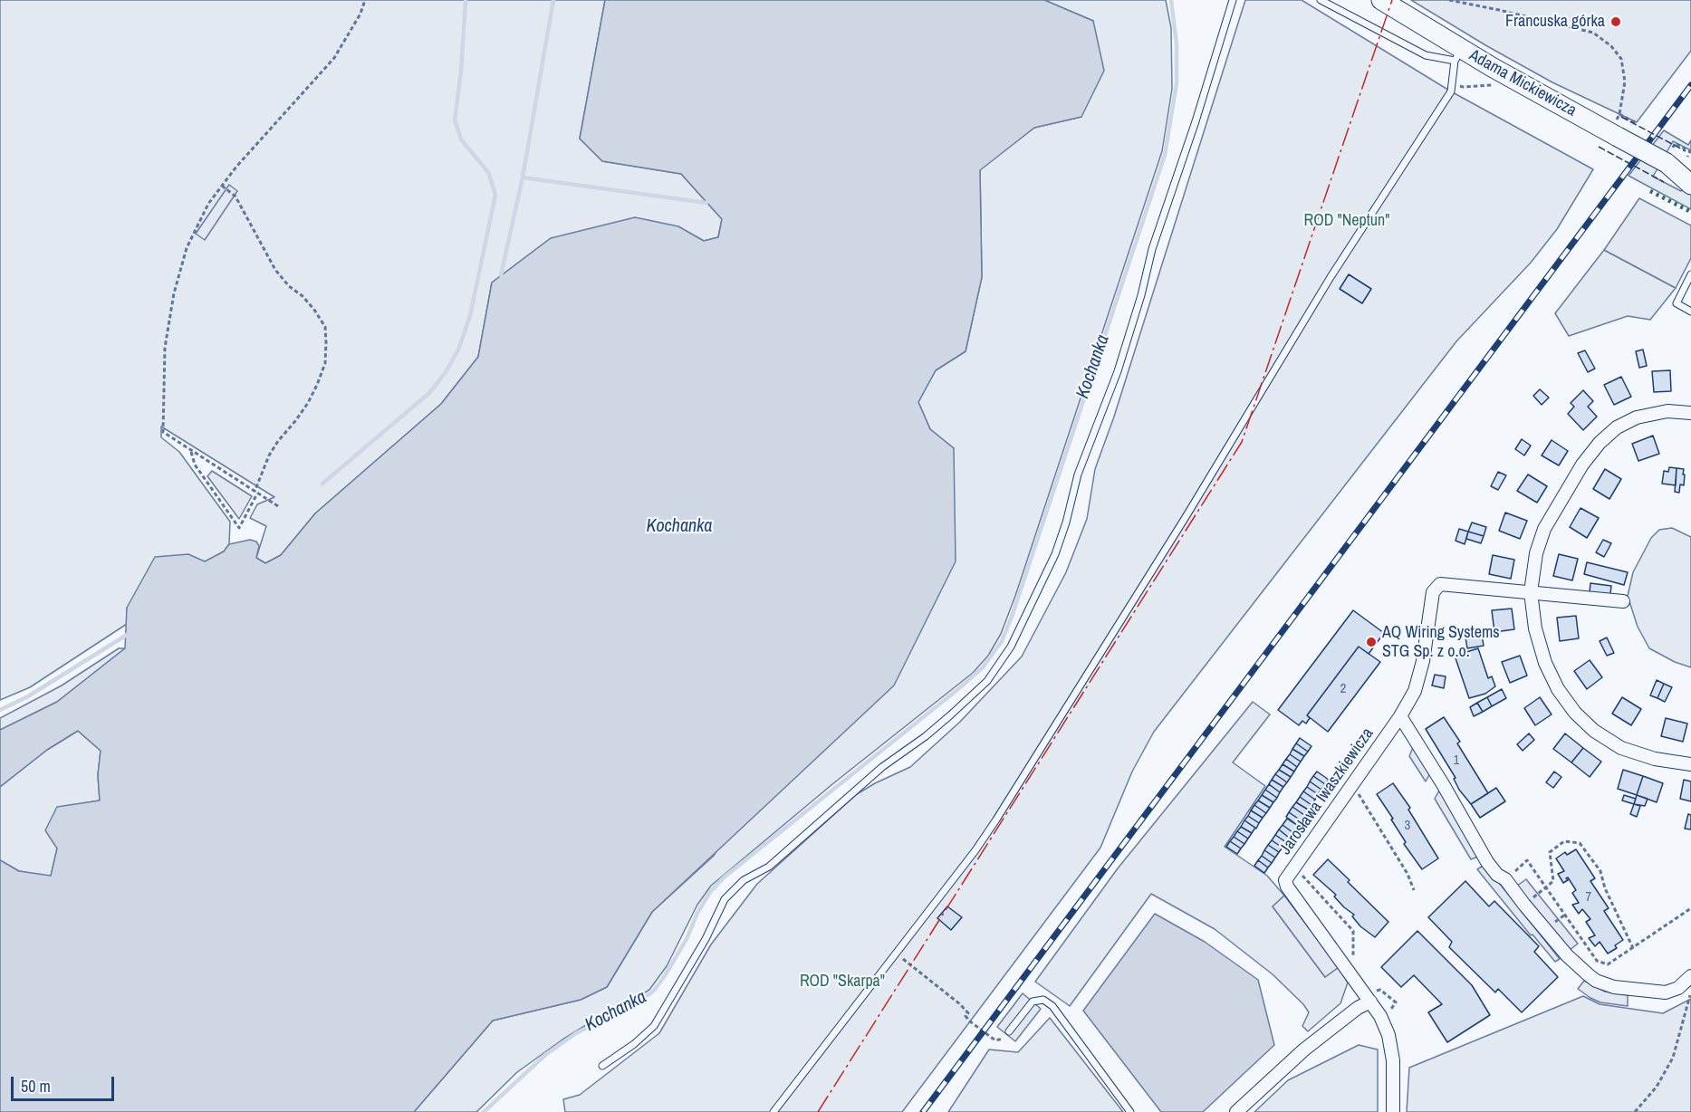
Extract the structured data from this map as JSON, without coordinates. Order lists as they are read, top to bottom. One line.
{"streets":{"main road":["Adama Mickiewicza"],"street":["Jarosława Iwaszkiewicza"]},"water":["Kochanka"],"parks":["ROD \"Neptun\"","ROD \"Skarpa\""],"places":["Francuska górka","AQ Wiring Systems STG Sp. z o.o."],"house_numbers":["2","1","3","7"],"scale_bar":"50 m"}
